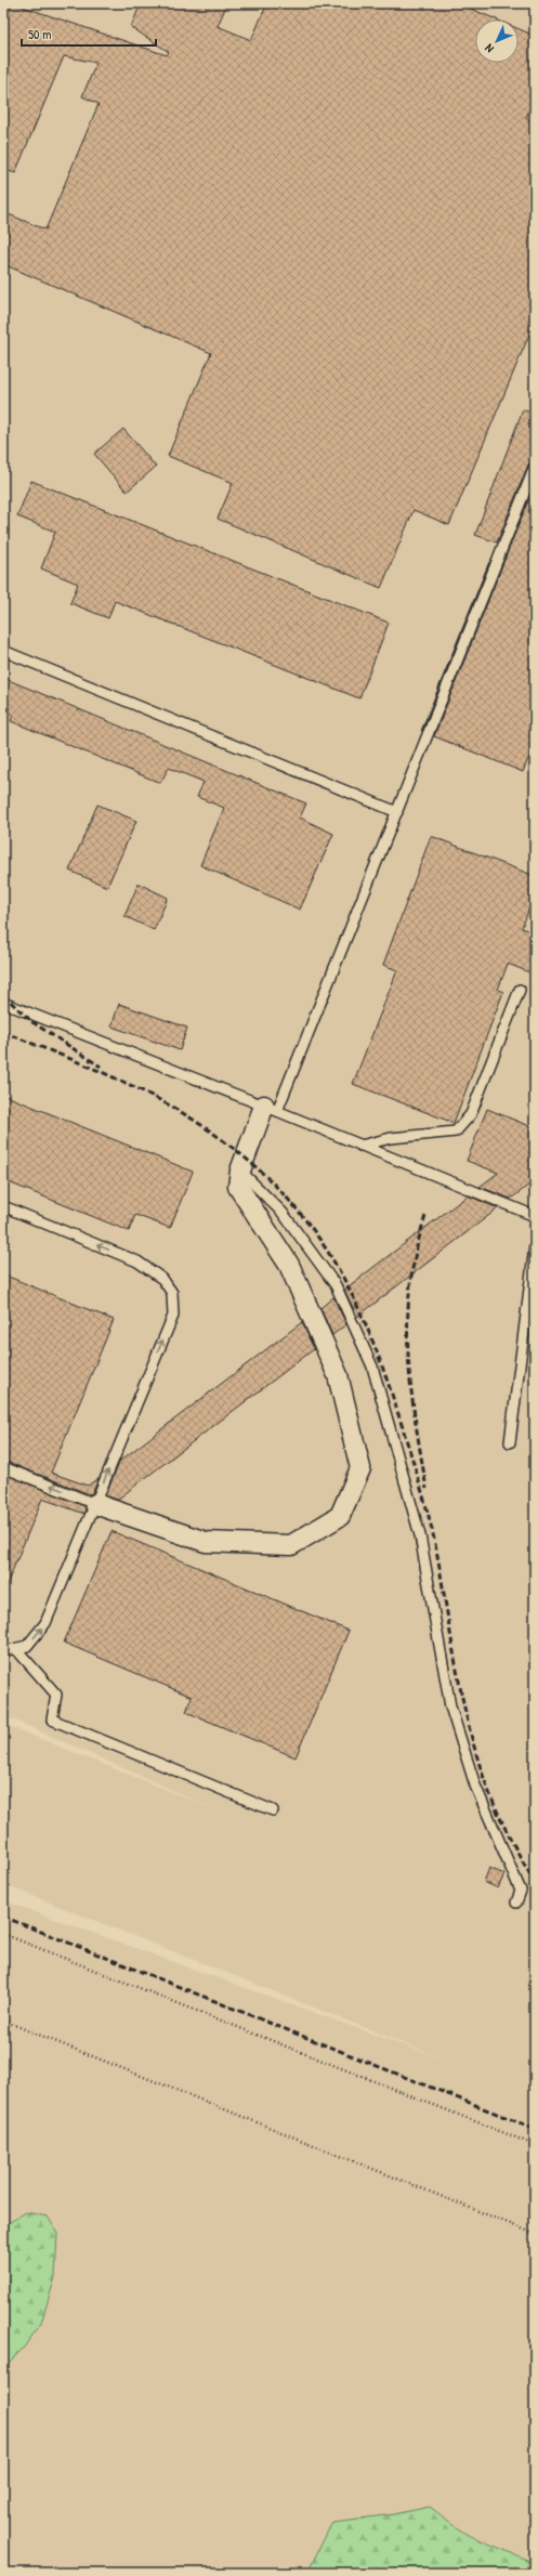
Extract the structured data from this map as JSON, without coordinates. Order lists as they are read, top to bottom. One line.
{"scale_bar":"50 m","north":"bottom left"}
